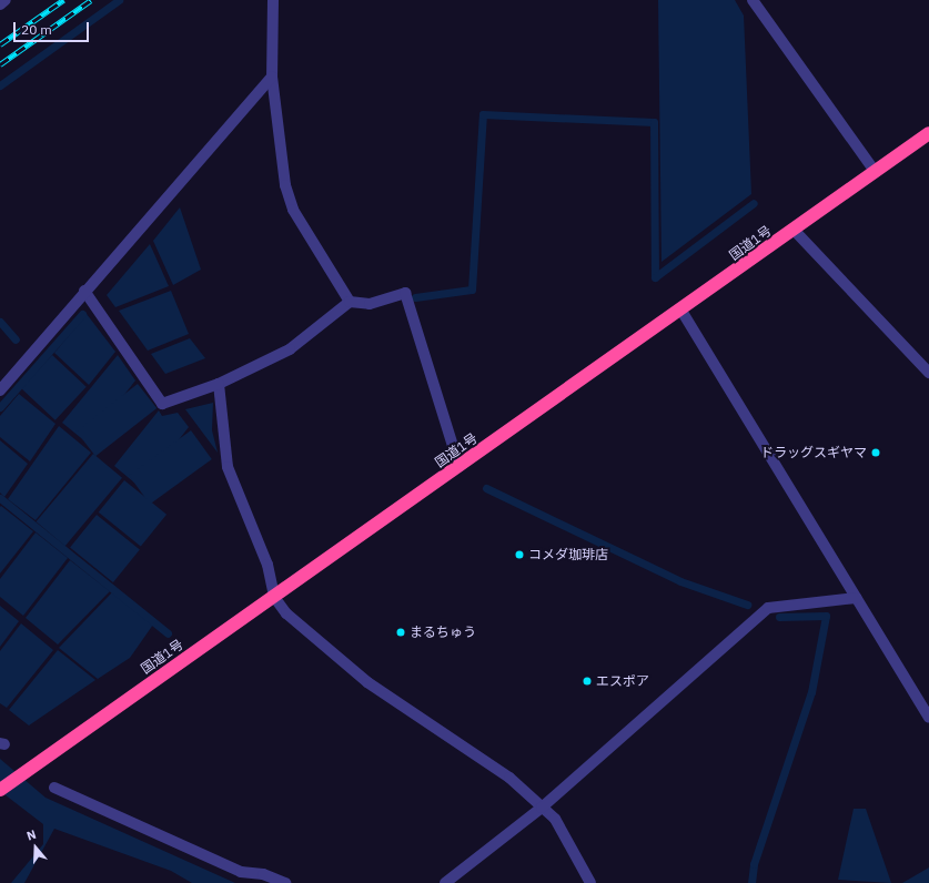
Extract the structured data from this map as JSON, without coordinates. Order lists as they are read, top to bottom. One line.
{"streets":{"highway":["国道1号"]},"places":["ドラッグスギヤマ","コメダ珈琲店","まるちゅう","エスポア"],"scale_bar":"20 m","north":"top"}
